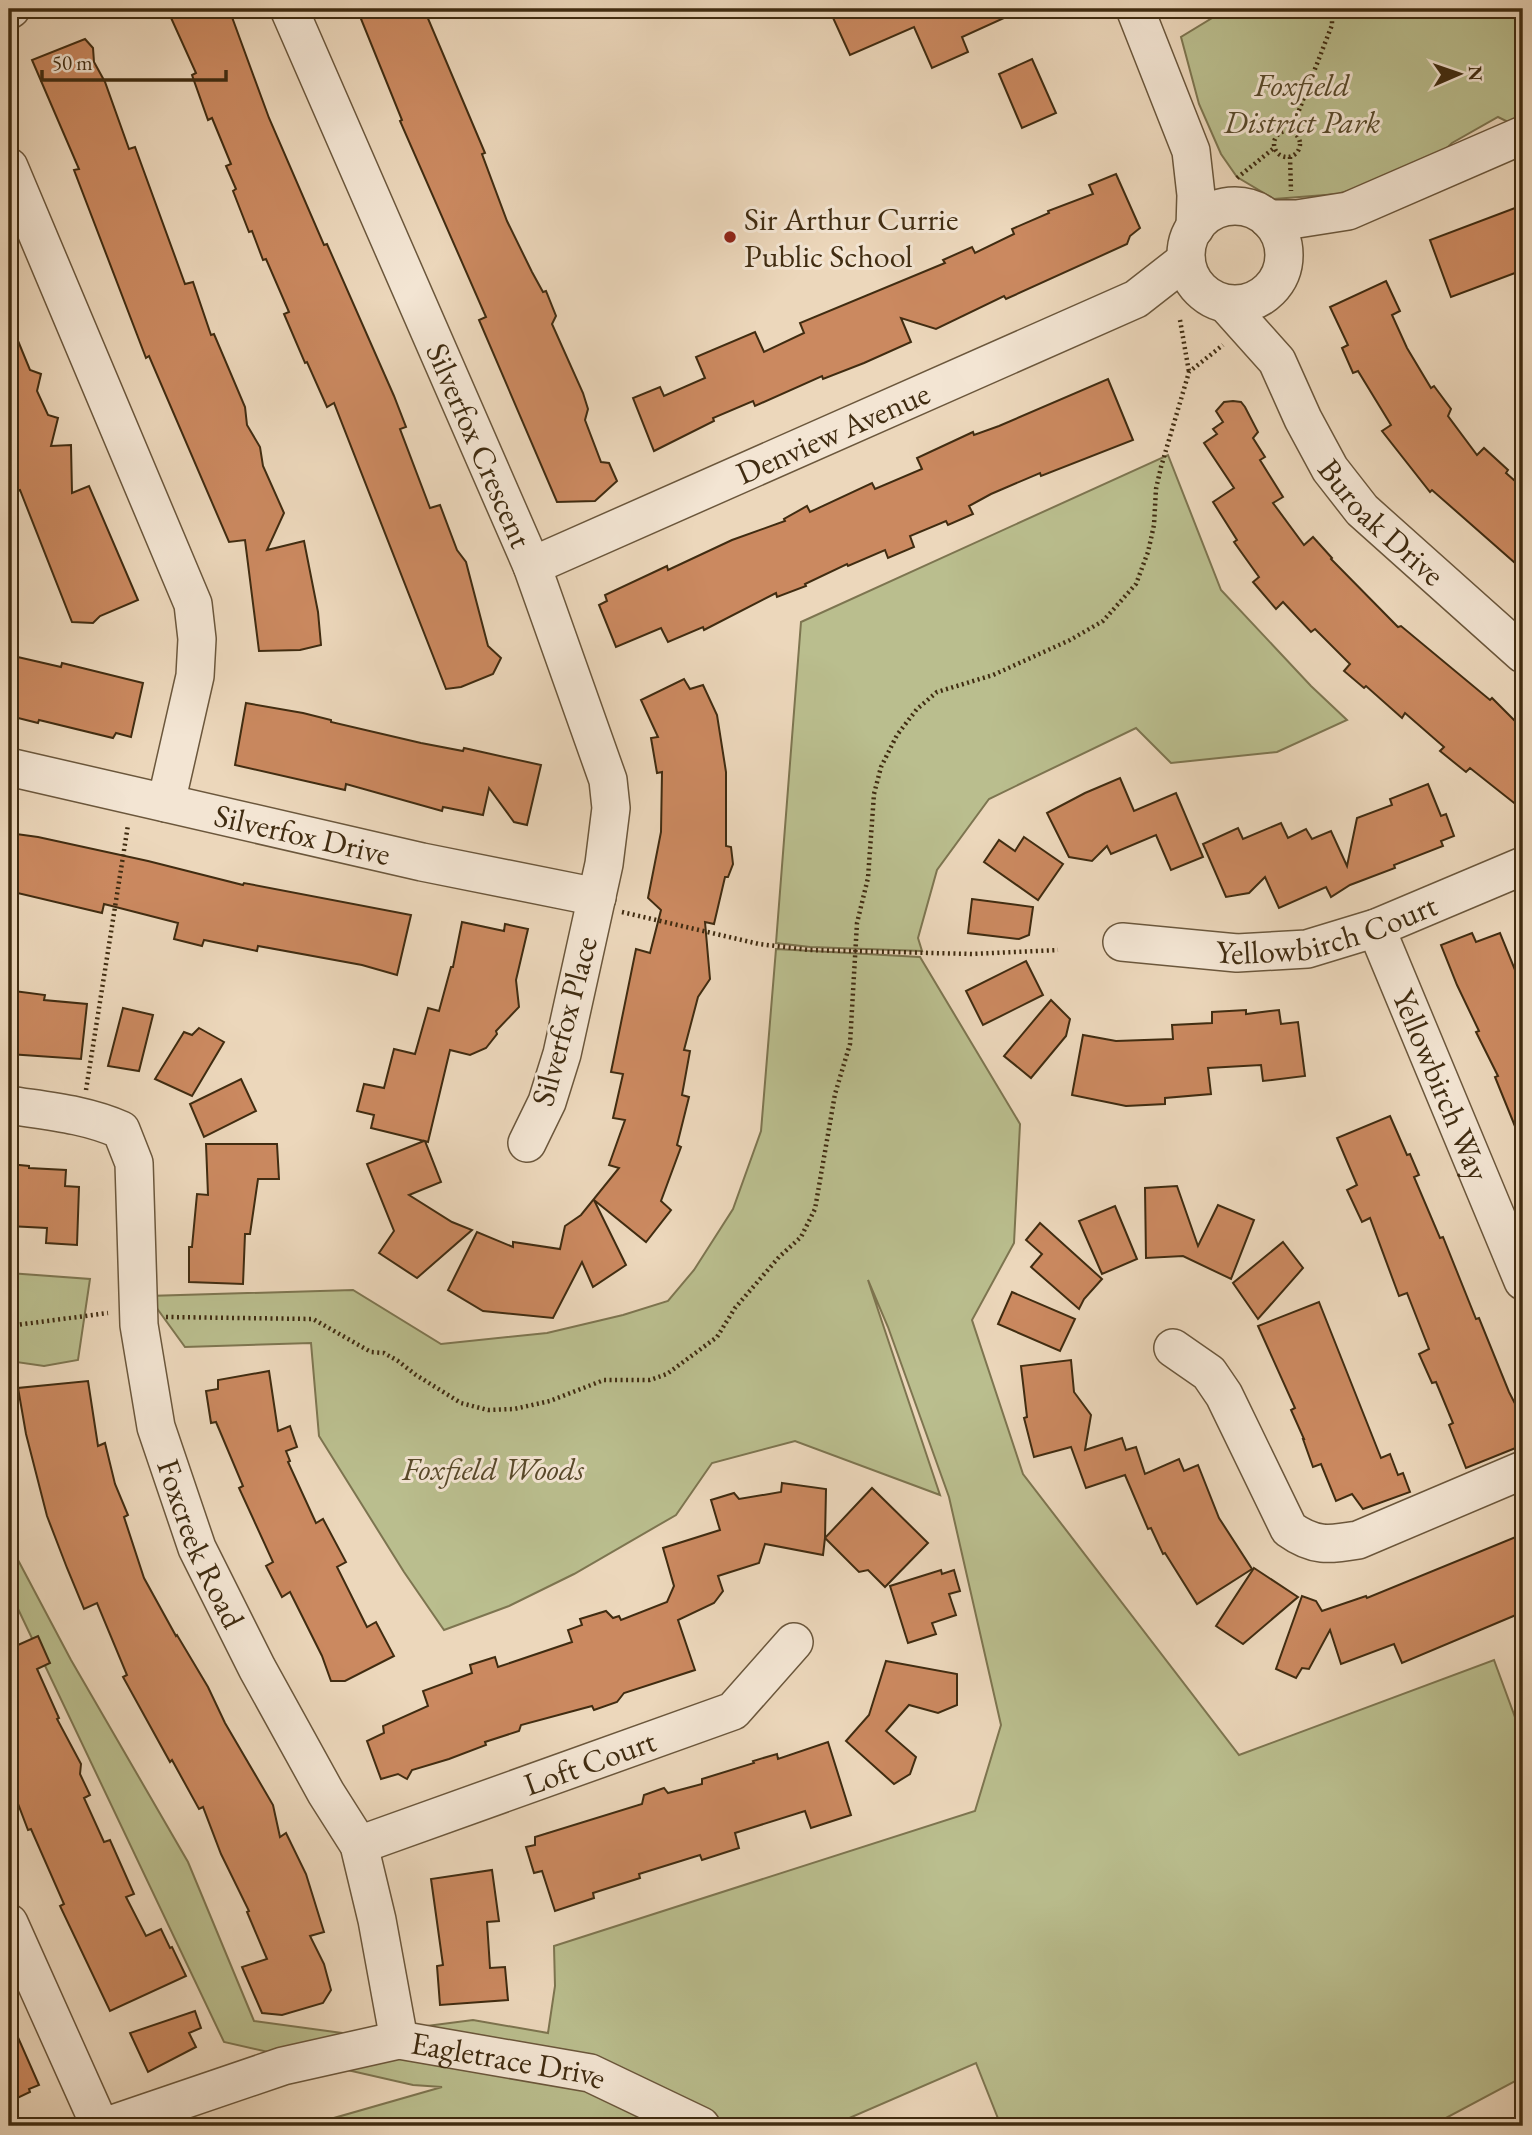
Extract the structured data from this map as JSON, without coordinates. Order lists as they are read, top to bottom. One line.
{"streets":{"street":["Denview Avenue","Silverfox Crescent","Buroak Drive","Silverfox Drive","Yellowbirch Court","Silverfox Place","Yellowbirch Way","Foxcreek Road","Loft Court","Eagletrace Drive"]},"crossings":[["Denview Avenue","Silverfox Crescent"],["Denview Avenue","Buroak Drive"],["Silverfox Crescent","Silverfox Drive"],["Silverfox Crescent","Silverfox Place"],["Silverfox Drive","Silverfox Place"],["Yellowbirch Court","Yellowbirch Way"],["Foxcreek Road","Loft Court"],["Foxcreek Road","Eagletrace Drive"]],"parks":["Foxfield District Park","Foxfield Woods"],"places":["Sir Arthur Currie Public School"],"scale_bar":"50 m","north":"right"}
